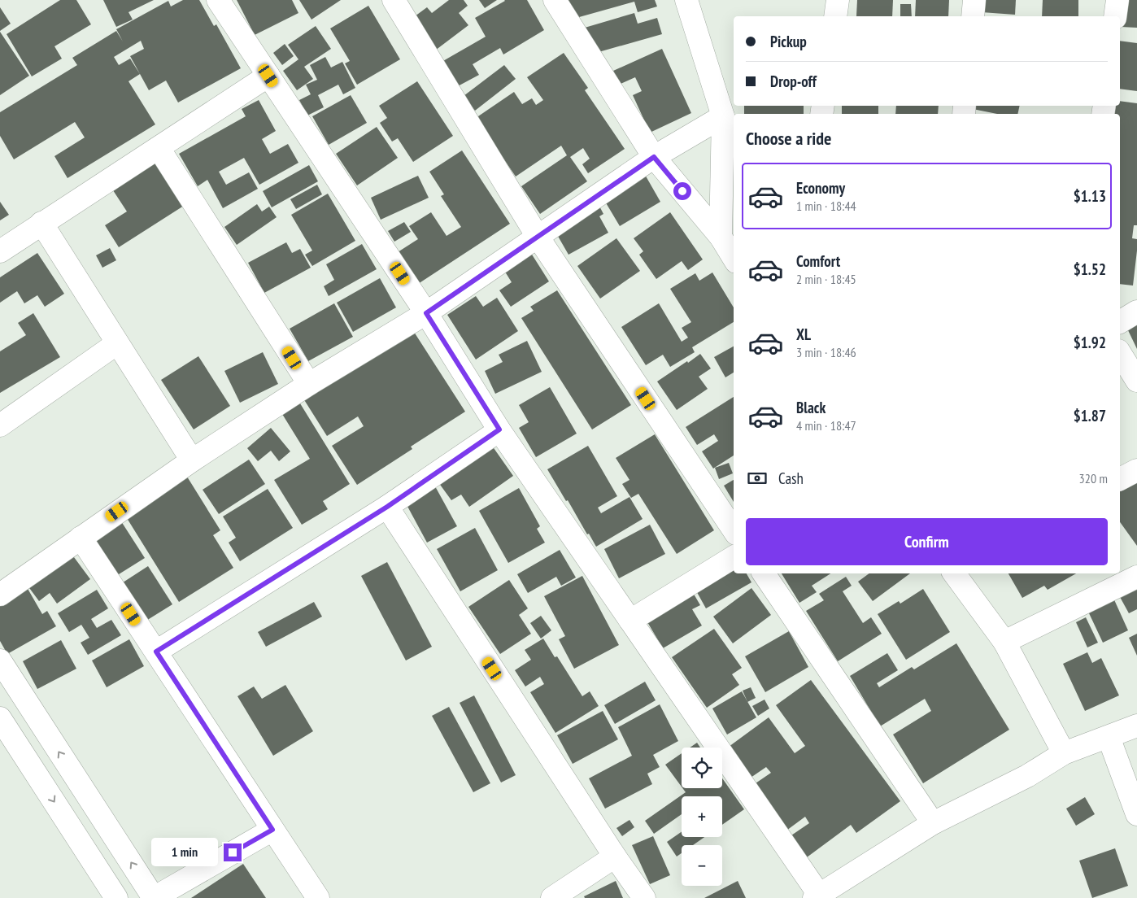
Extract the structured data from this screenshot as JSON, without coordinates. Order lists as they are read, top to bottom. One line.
{"page":{"banner":["Pickup","Drop-off"],"heading":"Choose a ride","list":[{"name":"Economy","note":"1 min · 18:44","value":"$1.13"},{"name":"Comfort","note":"2 min · 18:45","value":"$1.52"},{"name":"XL","note":"3 min · 18:46","value":"$1.92"},{"name":"Black","note":"4 min · 18:47","value":"$1.87"}],"pay":["Cash","320 m"],"buttons":"Confirm","map_buttons":["+","−"],"bubble":"1 min"}}
